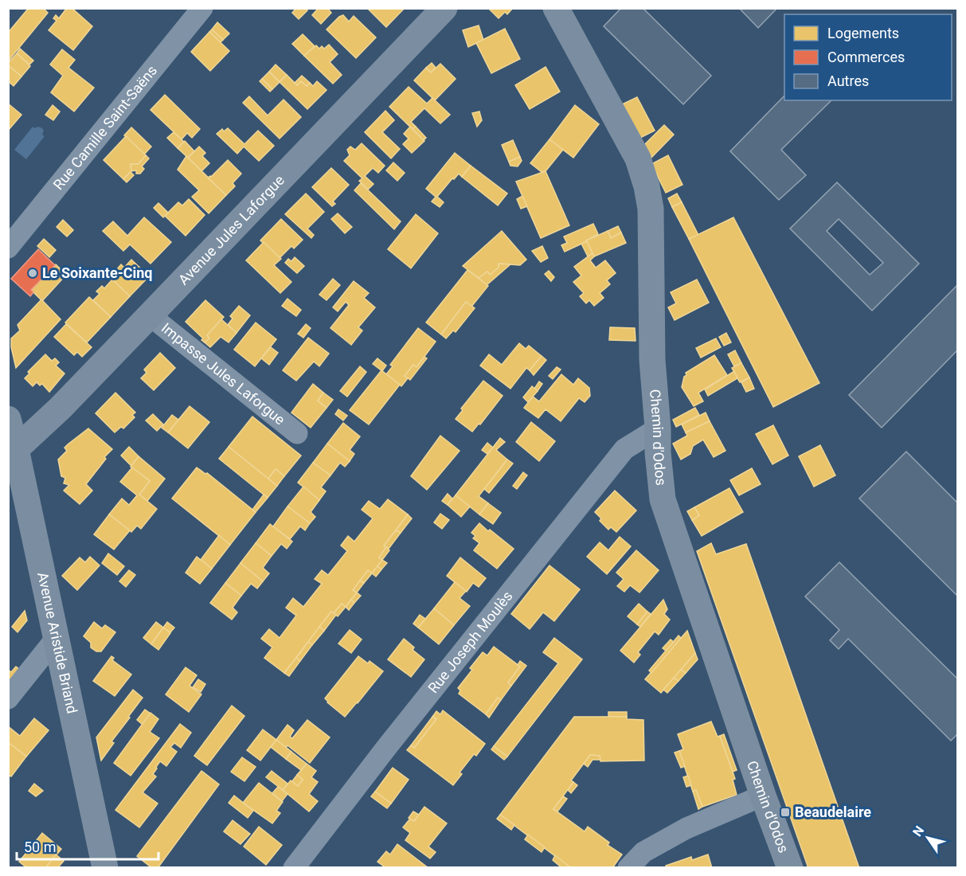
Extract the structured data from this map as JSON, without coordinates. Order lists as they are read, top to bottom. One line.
{"streets":{"street":["Rue Camille Saint-Saëns","Avenue Jules Laforgue","Impasse Jules Laforgue","Chemin d'Odos","Rue Joseph Moulès","Avenue Aristide Briand"]},"crossings":[["Avenue Jules Laforgue","Impasse Jules Laforgue"],["Avenue Jules Laforgue","Avenue Aristide Briand"],["Chemin d'Odos","Rue Joseph Moulès"]],"places":{"other":["Le Soixante-Cinq"],"transit":["Beaudelaire"]},"legend":["Logements","Commerces","Autres"],"scale_bar":"50 m","north":"top left"}
